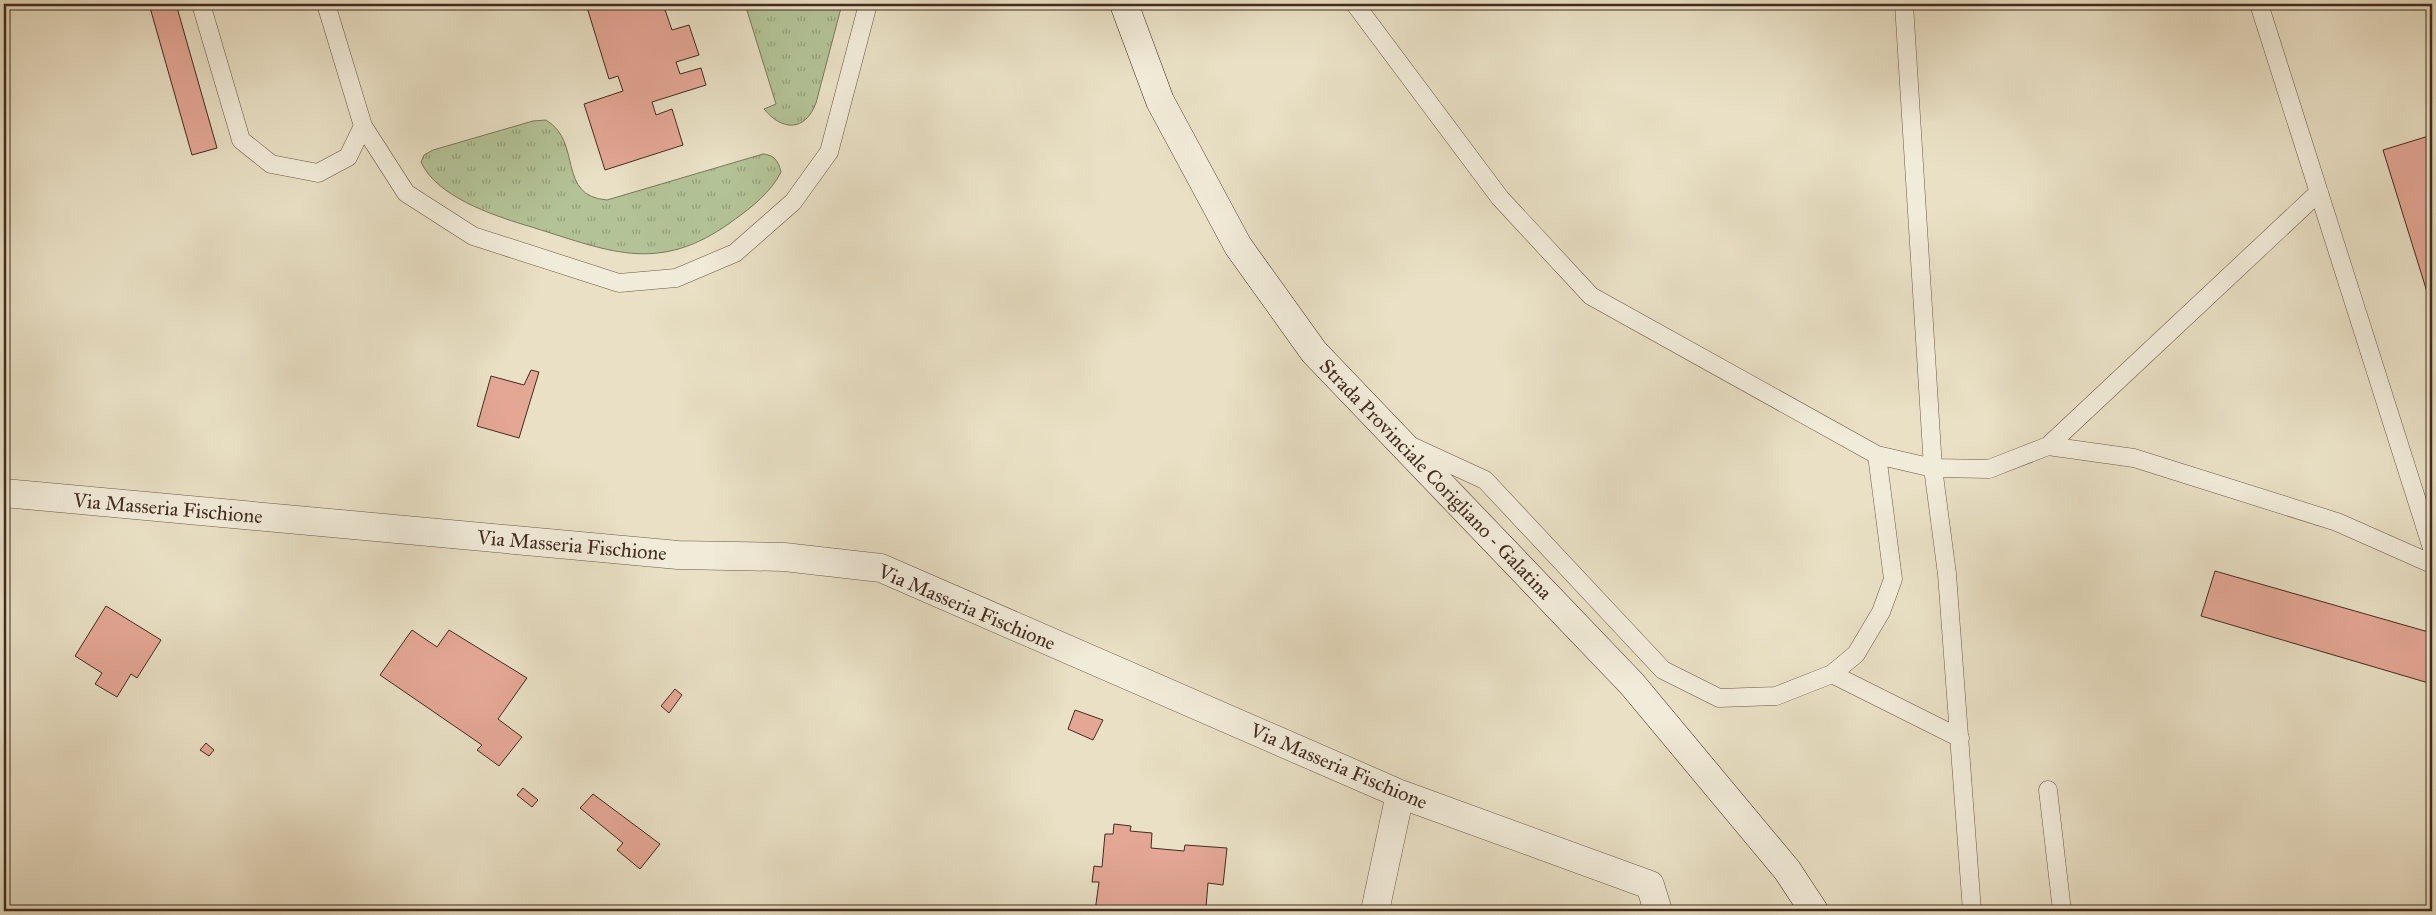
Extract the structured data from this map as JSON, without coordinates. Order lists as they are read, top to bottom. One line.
{"streets":{"street":["Strada Provinciale Corigliano - Galatina","Via Masseria Fischione"]}}
